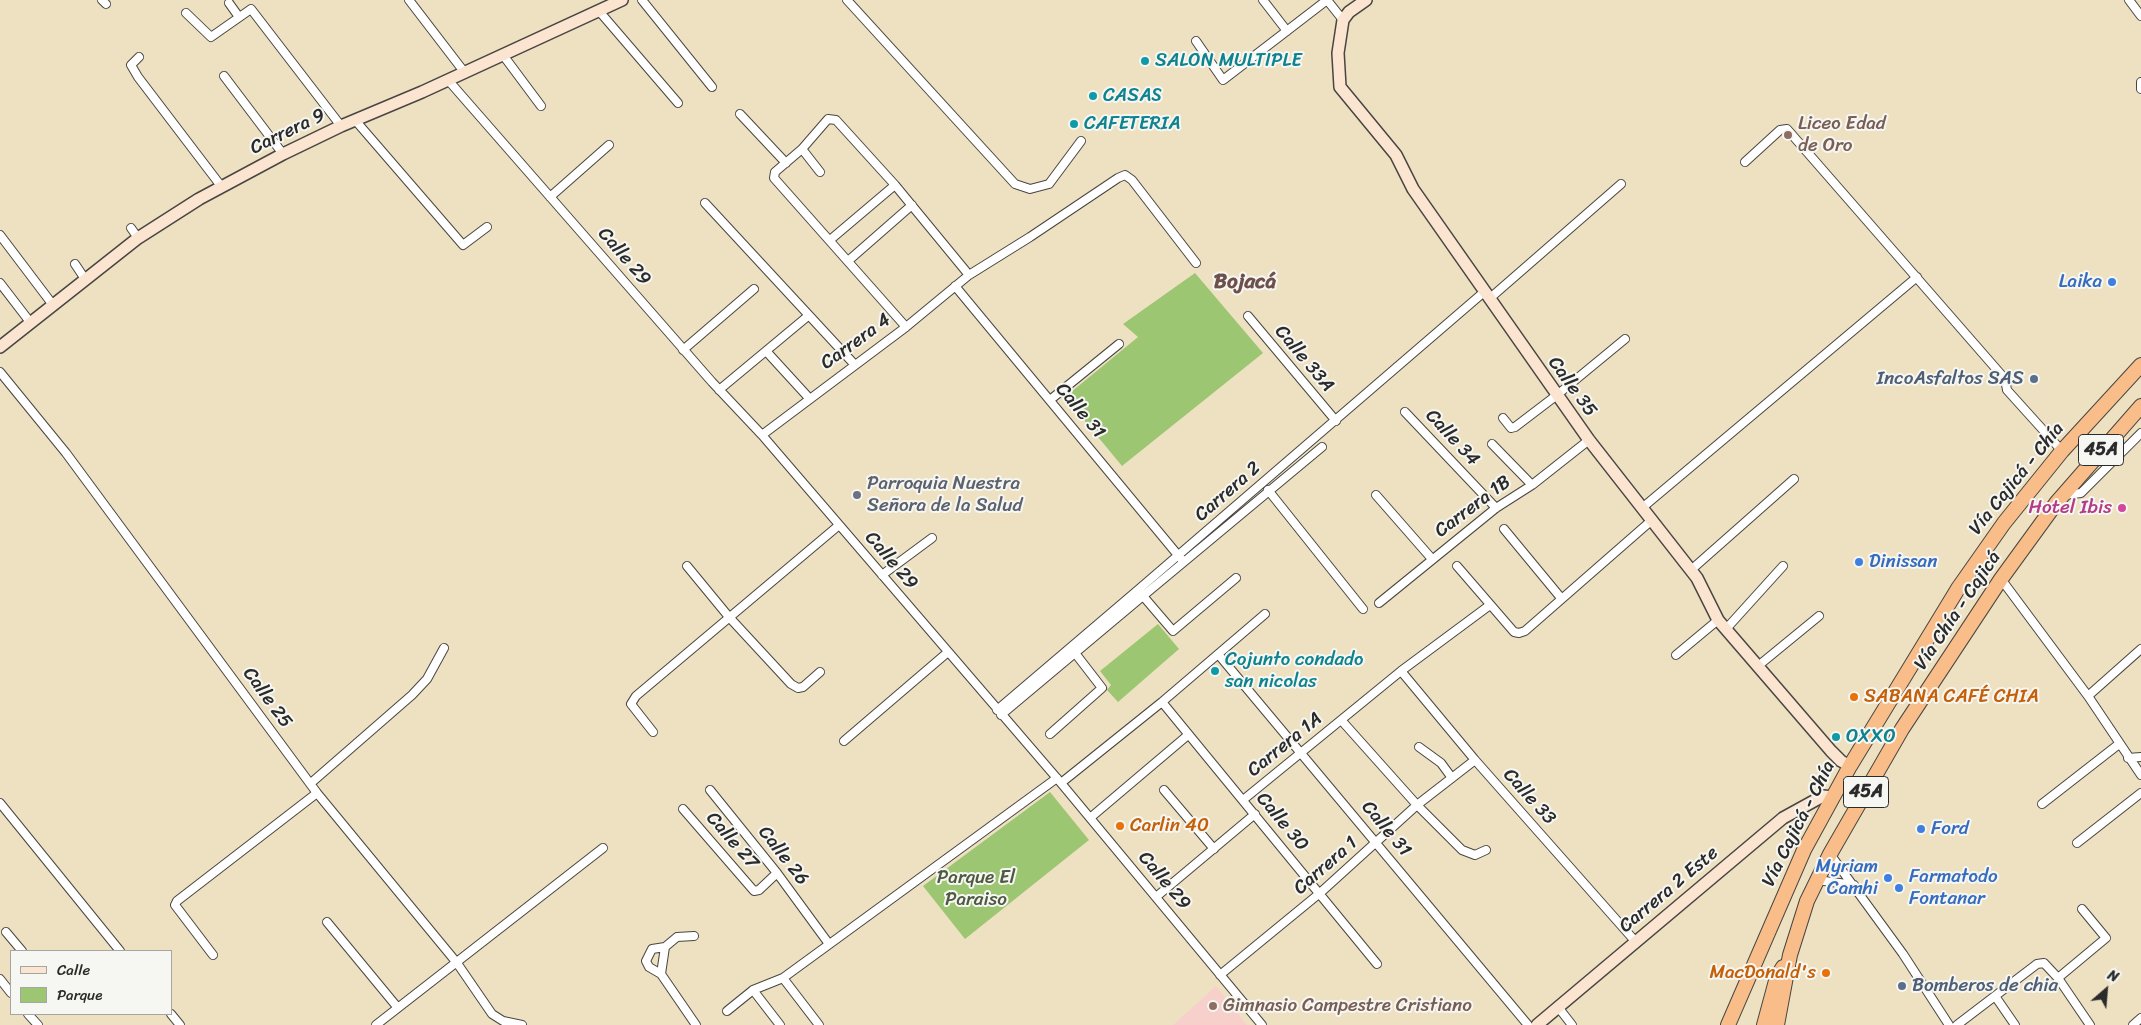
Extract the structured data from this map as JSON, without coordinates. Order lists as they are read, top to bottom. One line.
{"streets":{"highway":["45A","Vía Cajicá - Chía","Vía Chía - Cajicá"],"street":["Carrera 9","Calle 29","Carrera 4","Calle 33A","Calle 35","Calle 31","Calle 34","Carrera 2","Carrera 1B","Calle 25","Carrera 1A","Calle 33","Calle 30","Calle 27","Calle 26","Carrera 1","Carrera 2 Este"]},"crossings":[["Carrera 9","Calle 29"],["Calle 29","Carrera 4"],["Calle 29","Carrera 1"],["Carrera 4","Calle 31"],["Calle 33A","Carrera 2"],["Calle 35","Vía Cajicá - Chía"],["Calle 35","Carrera 2"],["Calle 35","Carrera 1B"],["Calle 31","Carrera 2"],["Calle 31","Carrera 1A"],["Calle 31","Carrera 1"],["Calle 34","Carrera 1B"],["Vía Cajicá - Chía","Carrera 2 Este"],["Carrera 1A","Calle 33"],["Carrera 1A","Calle 30"],["Calle 33","Carrera 1"],["Calle 33","Carrera 2 Este"],["Calle 30","Carrera 1"],["Calle 27","Calle 26"]],"districts":["Bojacá"],"parks":["Parque El Paraiso"],"places":["SALON MULTIPLE","CASAS","CAFETERIA","Liceo Edad de Oro","Laika","IncoAsfaltos SAS","Parroquia Nuestra Señora de la Salud","Hotel Ibis","Dinissan","Cojunto condado san nicolas","SABANA CAFÉ CHIA","OXXO","Carlin 40","Ford","Myriam Camhi","Farmatodo Fontanar","MacDonald's","Bomberos de chia","Gimnasio Campestre Cristiano"],"legend":["Calle","Parque"],"north":"top right"}
